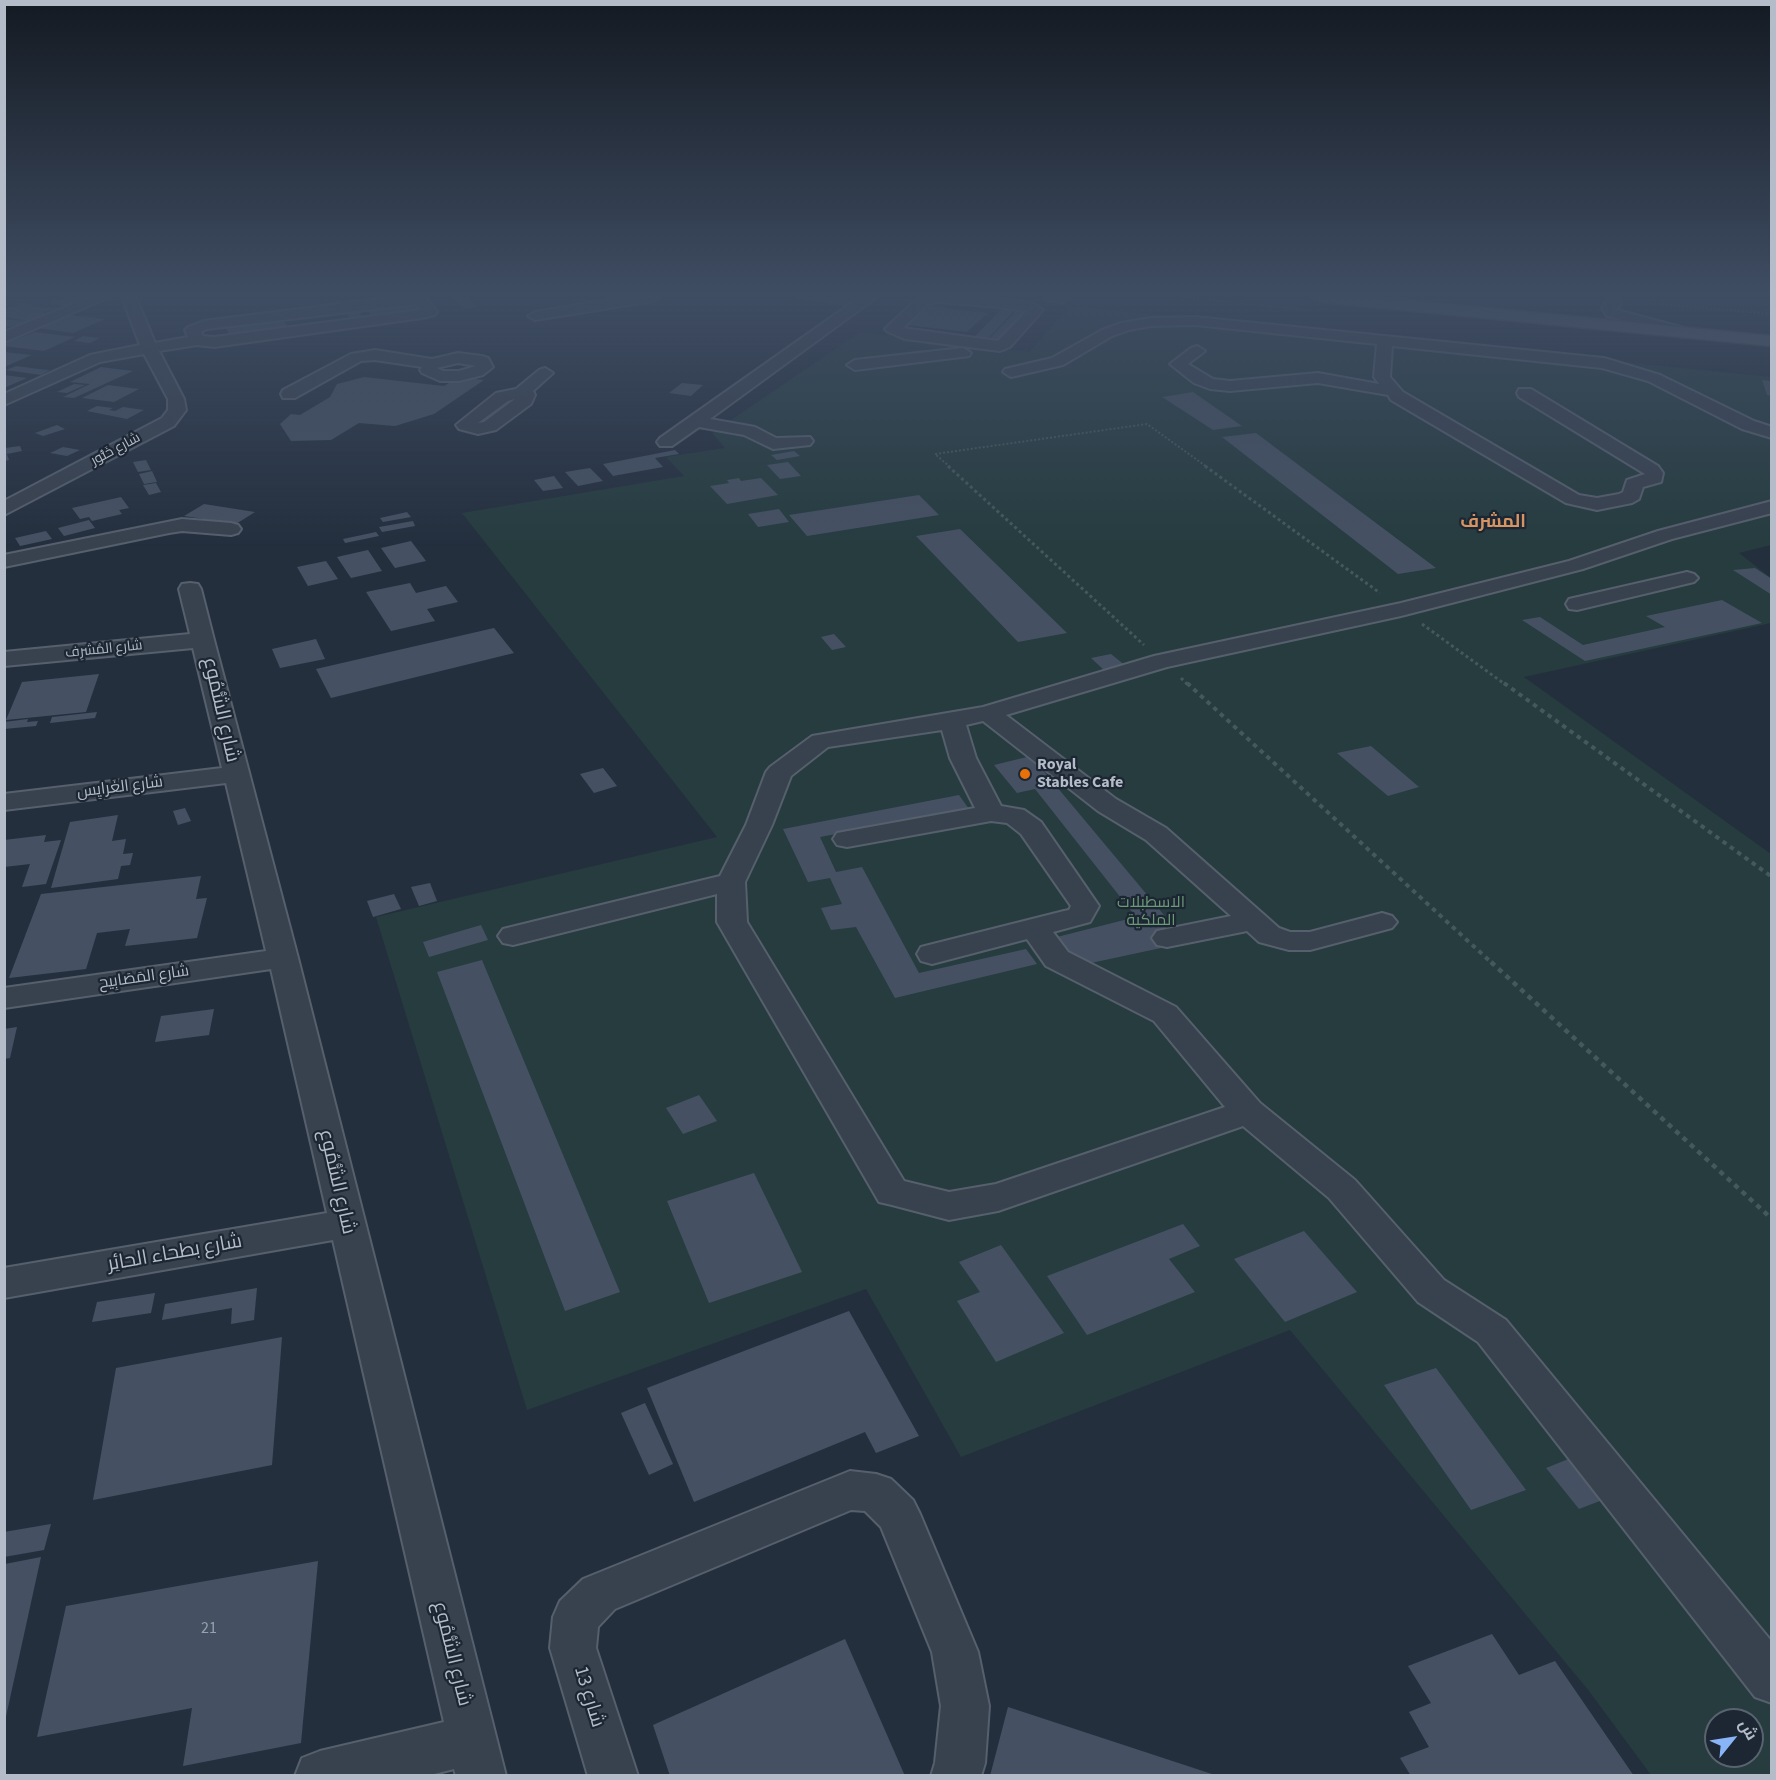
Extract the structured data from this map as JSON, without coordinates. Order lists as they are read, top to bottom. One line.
{"streets":{"street":["شارع خَنُّور","شارع المُشرِف","شارع الشُّمُوع","شارع الغَرايِس","شارع المَصَابِيح","شارع بطحاء الحائِر","شارع 13"]},"crossings":[["شارع المُشرِف","شارع الشُّمُوع"],["شارع الشُّمُوع","شارع الغَرايِس"],["شارع الشُّمُوع","شارع المَصَابِيح"],["شارع الشُّمُوع","شارع بطحاء الحائِر"]],"districts":["المشرف"],"parks":["الاسطبلات الملكية"],"places":["Royal Stables Cafe"],"house_numbers":["21"],"north":"top right"}
